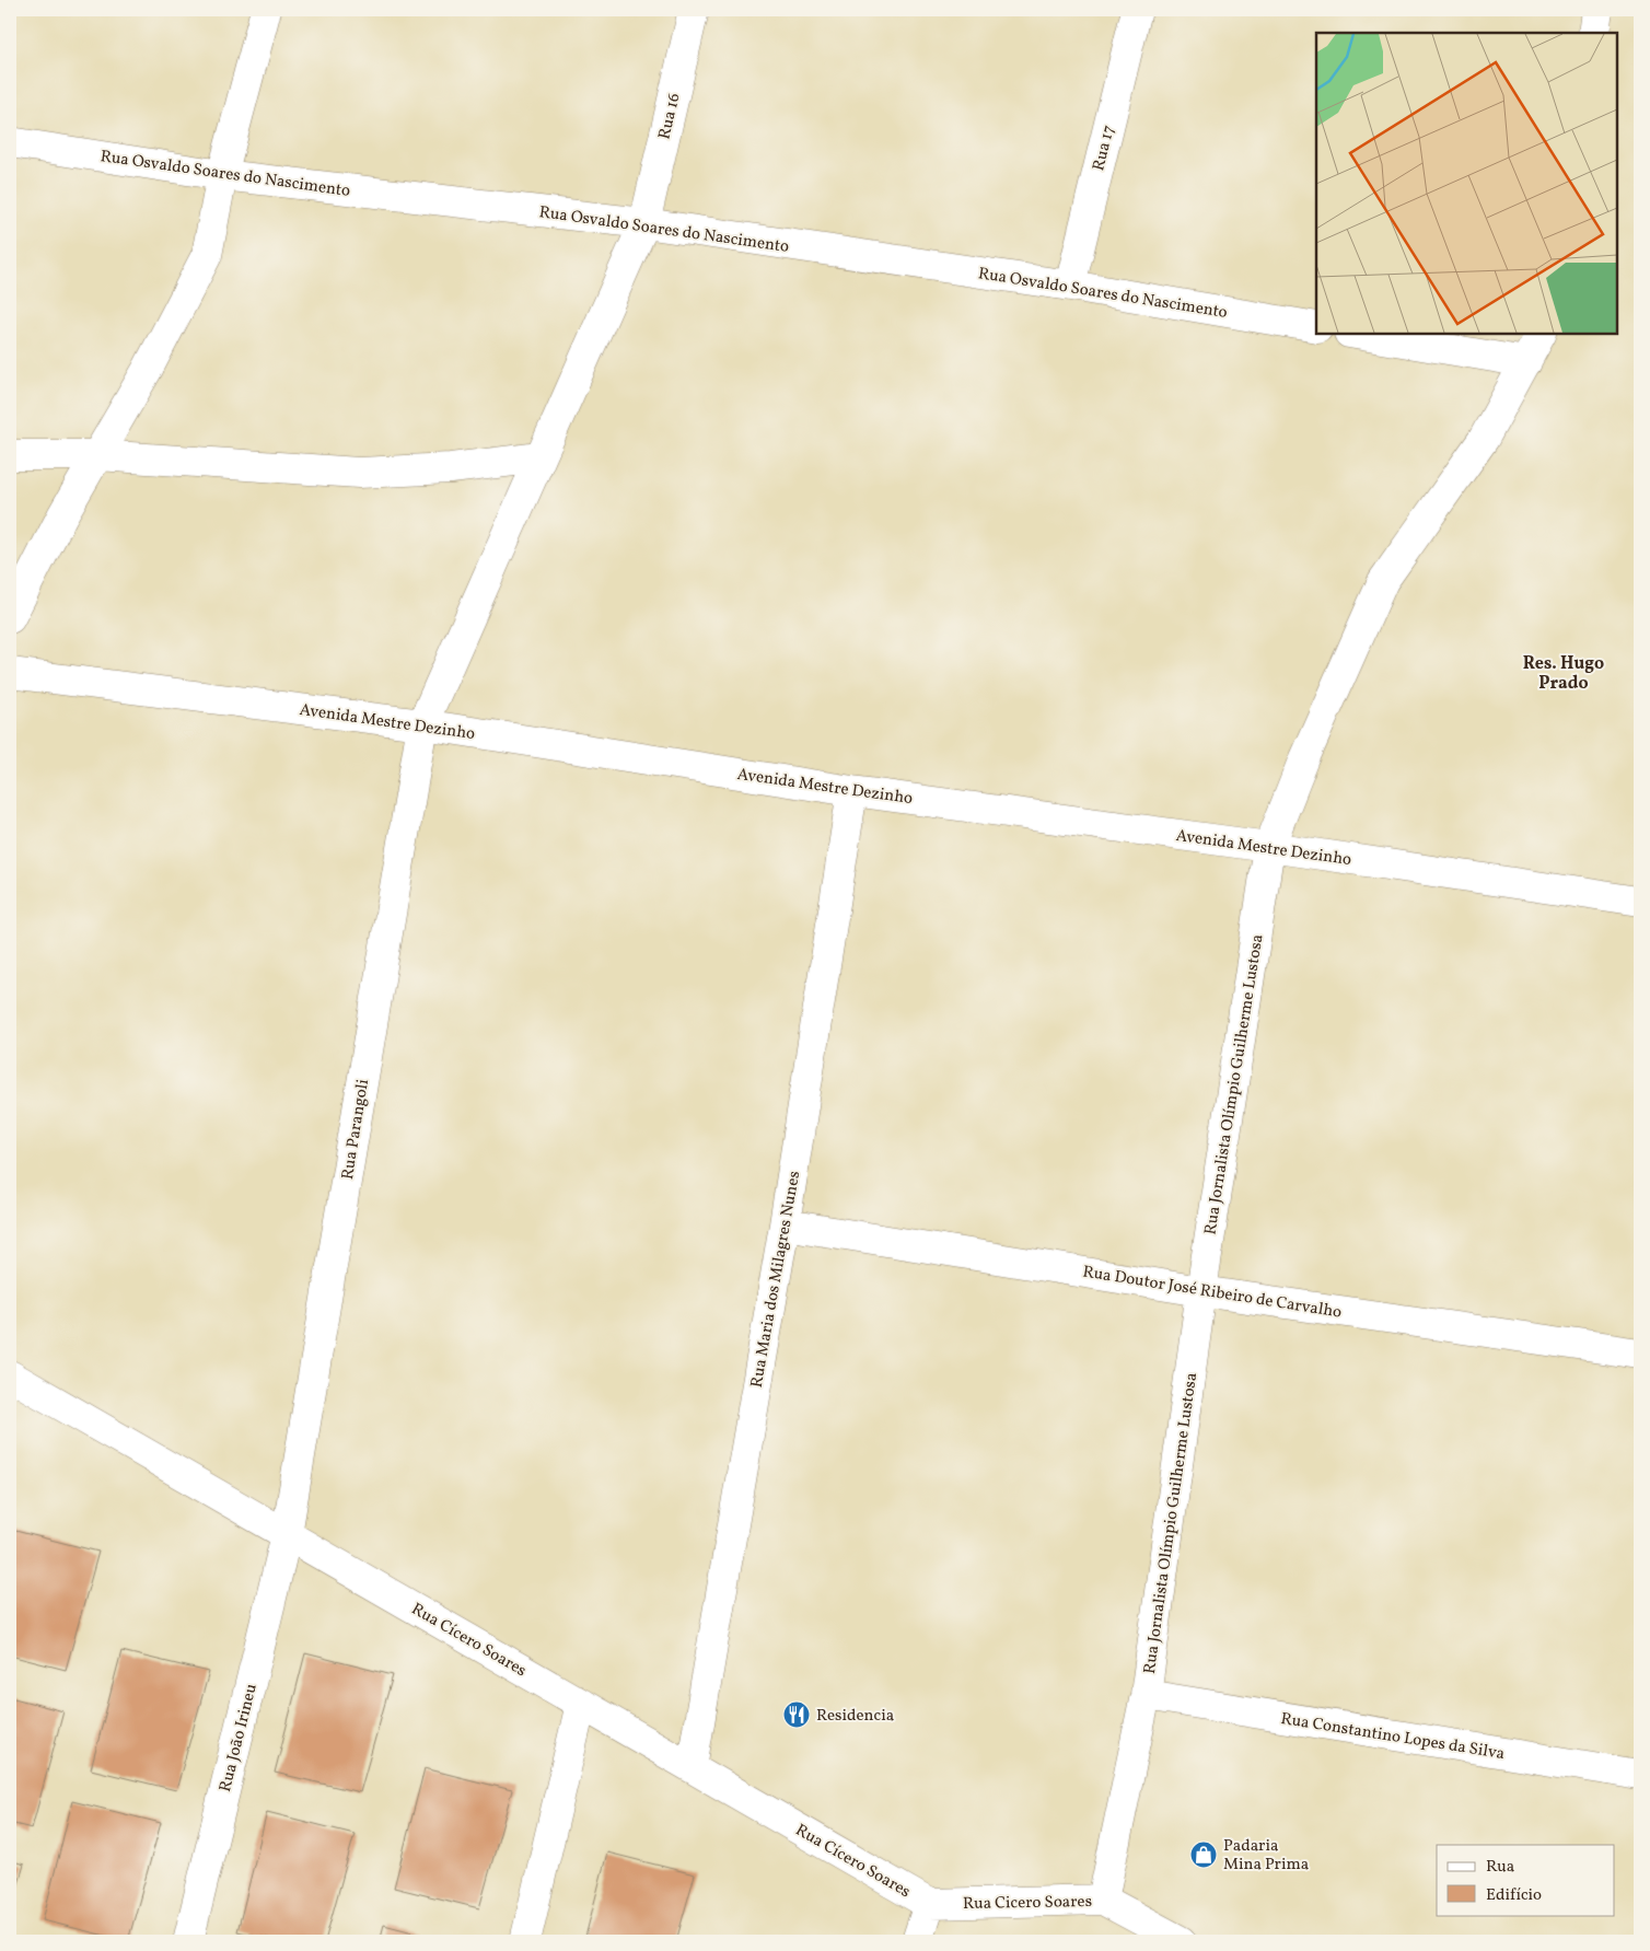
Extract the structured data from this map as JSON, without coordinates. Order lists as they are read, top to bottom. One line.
{"streets":{"street":["Rua 16","Rua 17","Rua Osvaldo Soares do Nascimento","Avenida Mestre Dezinho","Rua Jornalista Olímpio Guilherme Lustosa","Rua Parangoli","Rua Maria dos Milagres Nunes","Rua Doutor José Ribeiro de Carvalho","Rua Cícero Soares","Rua Constantino Lopes da Silva","Rua João Irineu","Rua Cicero Soares"]},"crossings":[["Rua 16","Rua Osvaldo Soares do Nascimento"],["Rua 16","Rua Parangoli"],["Rua 17","Rua Osvaldo Soares do Nascimento"],["Avenida Mestre Dezinho","Rua Jornalista Olímpio Guilherme Lustosa"],["Avenida Mestre Dezinho","Rua Parangoli"],["Avenida Mestre Dezinho","Rua Maria dos Milagres Nunes"],["Rua Jornalista Olímpio Guilherme Lustosa","Rua Doutor José Ribeiro de Carvalho"],["Rua Jornalista Olímpio Guilherme Lustosa","Rua Constantino Lopes da Silva"],["Rua Jornalista Olímpio Guilherme Lustosa","Rua Cicero Soares"],["Rua Parangoli","Rua Cícero Soares"],["Rua Parangoli","Rua João Irineu"],["Rua Maria dos Milagres Nunes","Rua Doutor José Ribeiro de Carvalho"],["Rua Maria dos Milagres Nunes","Rua Cícero Soares"],["Rua Cícero Soares","Rua João Irineu"],["Rua Cícero Soares","Rua Cicero Soares"]],"districts":["Res. Hugo Prado"],"places":{"restaurant":["Residencia"],"shop":["Padaria Mina Prima"]},"legend":["Rua","Edifício"]}
